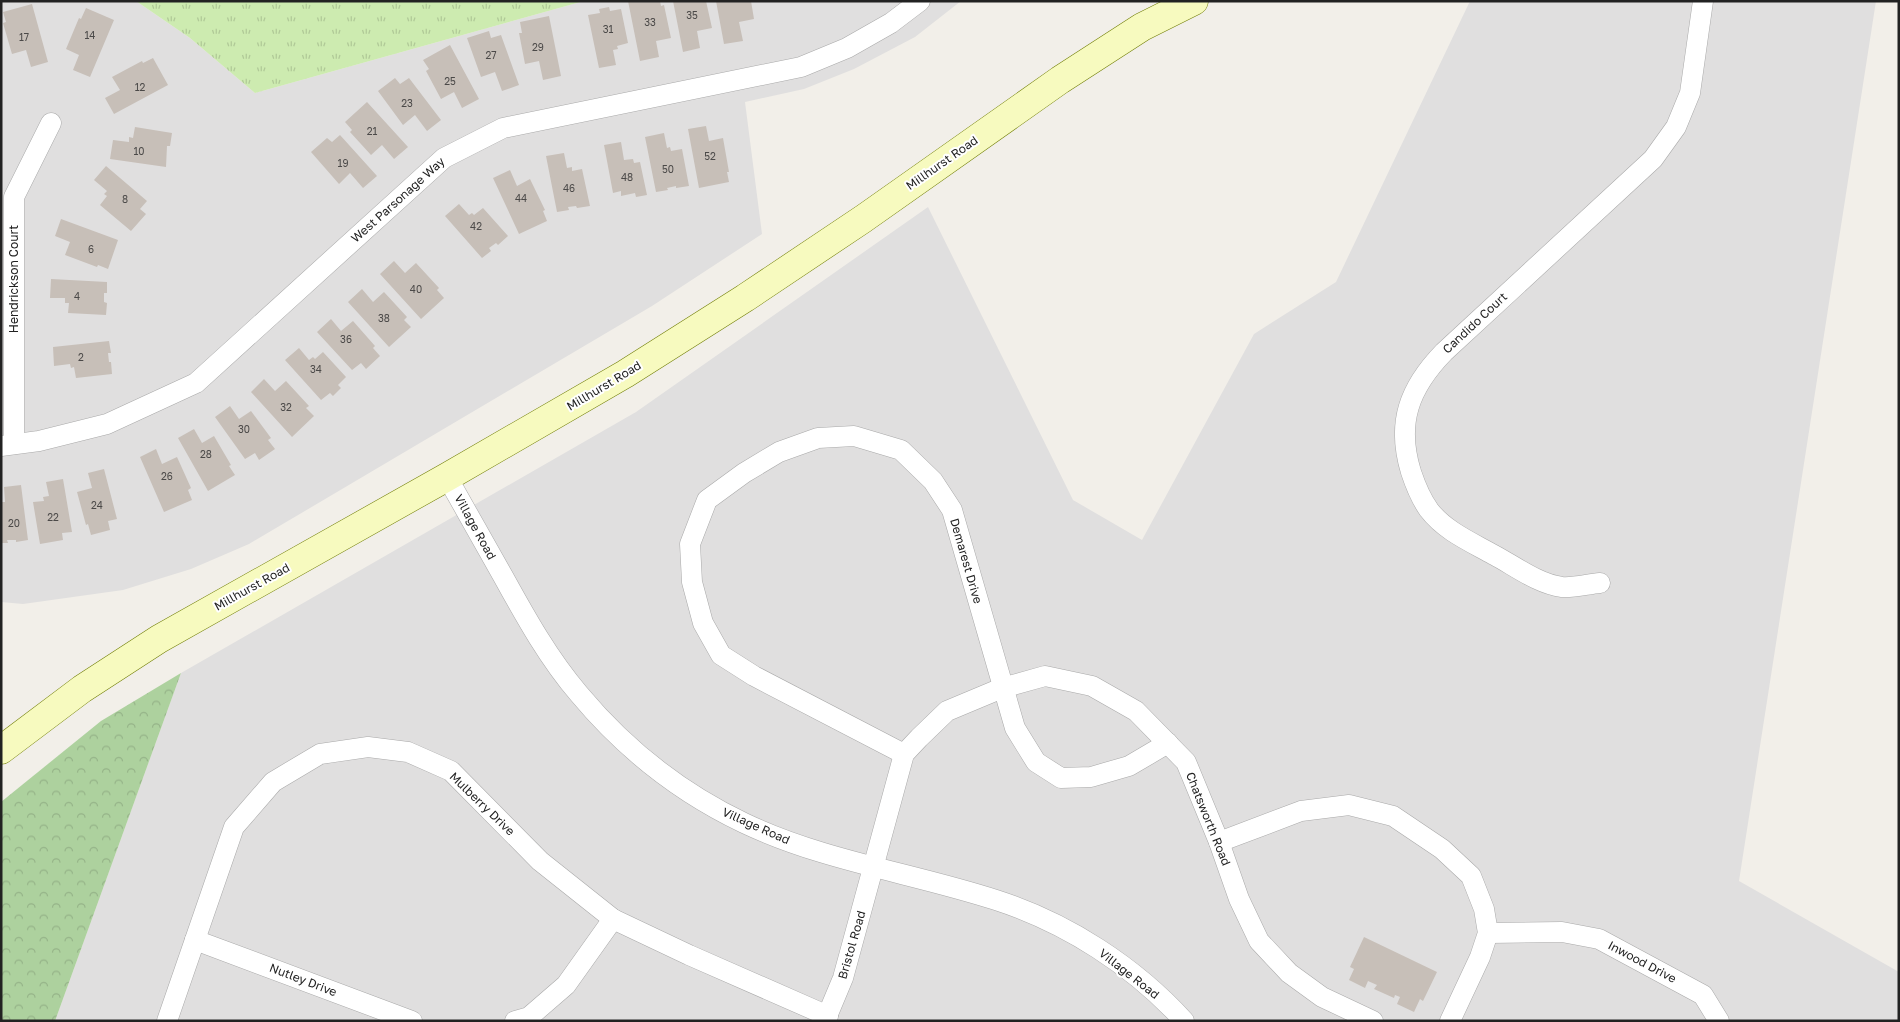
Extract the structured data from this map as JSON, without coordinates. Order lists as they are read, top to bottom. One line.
{"streets":{"street":["Millhurst Road","West Parsonage Way","Hendrickson Court","Candido Court","Village Road","Demarest Drive","Mulberry Drive","Chatsworth Road","Bristol Road","Inwood Drive","Nutley Drive"]},"crossings":[["Millhurst Road","Village Road"],["West Parsonage Way","Hendrickson Court"],["Village Road","Chatsworth Road"],["Village Road","Bristol Road"],["Demarest Drive","Chatsworth Road"],["Mulberry Drive","Bristol Road"],["Mulberry Drive","Nutley Drive"],["Chatsworth Road","Bristol Road"]],"house_numbers":["35","33","31","14","17","29","27","25","12","23","21","10","52","19","50","48","46","44","8","42","6","40","4","38","36","2","34","32","30","28","26","24","22","20"]}
